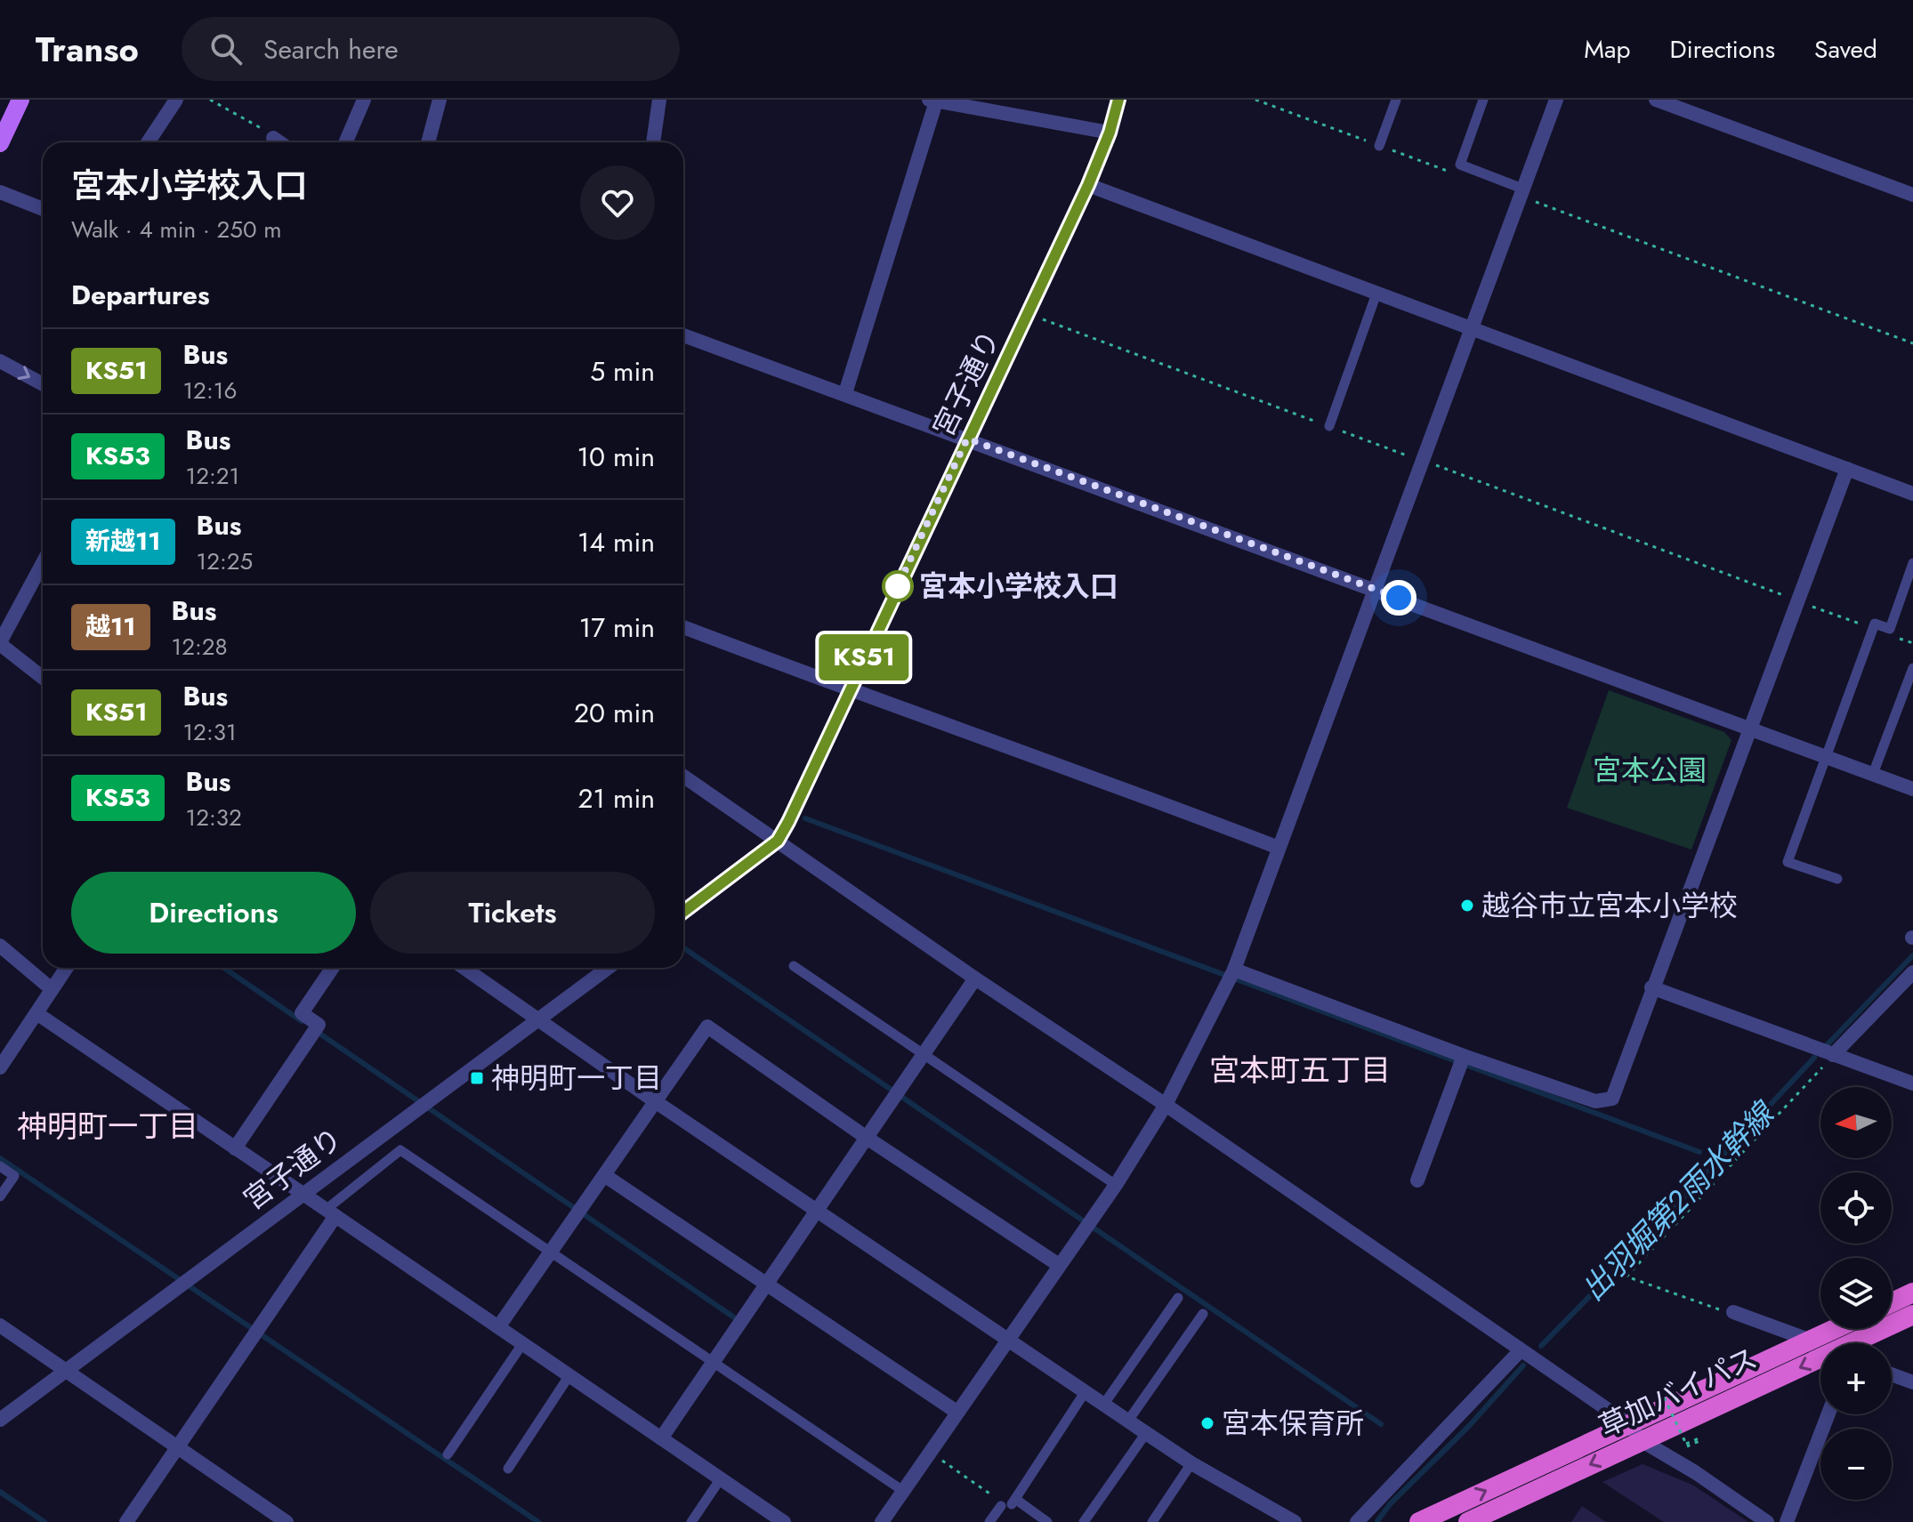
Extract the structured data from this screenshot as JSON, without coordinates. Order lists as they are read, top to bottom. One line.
{"streets":{"highway":["草加バイパス"],"street":["宮子通り"]},"districts":["宮本町五丁目","神明町一丁目"],"water":["出羽堀第２雨水幹線"],"parks":["宮本公園"],"places":{"other":["宮本小学校入口","越谷市立宮本小学校","宮本保育所"],"transit":["神明町一丁目"]},"lines":["bus line KS51"],"north":"left","page":{"header":"Transo","search":"Search here","nav":["Map","Directions","Saved"],"on_map":"KS51","heading":[["宮本小学校入口","Walk · 4 min · 250 m"],"Departures"],"list":[{"mark":"KS51","name":"Bus","note":"12:16","value":"5 min"},{"mark":"KS53","name":"Bus","note":"12:21","value":"10 min"},{"mark":"新越11","name":"Bus","note":"12:25","value":"14 min"},{"mark":"越11","name":"Bus","note":"12:28","value":"17 min"},{"mark":"KS51","name":"Bus","note":"12:31","value":"20 min"},{"mark":"KS53","name":"Bus","note":"12:32","value":"21 min"}],"buttons":["Directions","Tickets"],"map_buttons":["+","−"]}}
